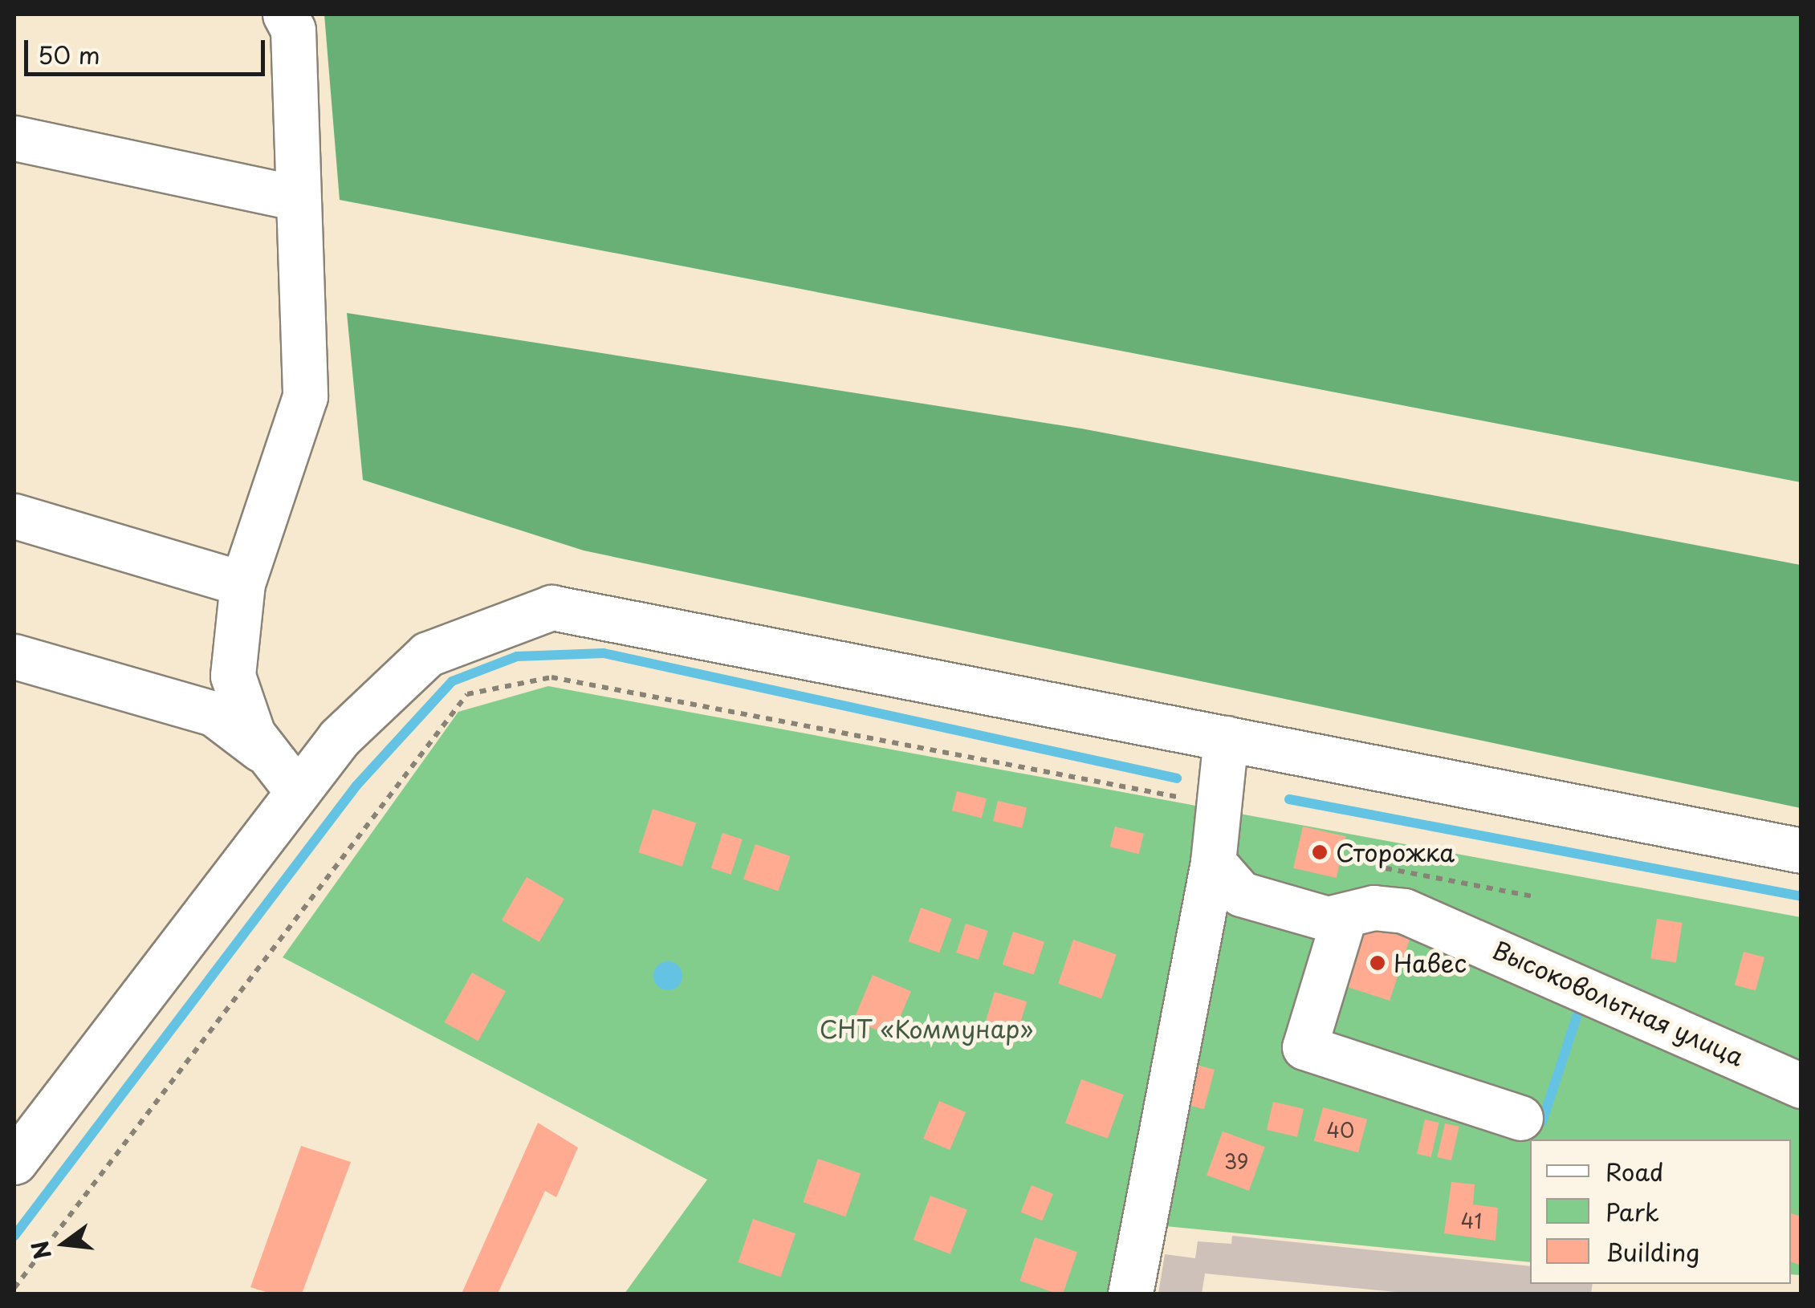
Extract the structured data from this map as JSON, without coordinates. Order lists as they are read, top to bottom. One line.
{"streets":{"street":["Высоковольтная улица"]},"parks":["СНТ «Коммунар»"],"places":["Сторожка","Навес"],"house_numbers":["40","39","41"],"legend":["Road","Park","Building"],"scale_bar":"50 m","north":"left"}
